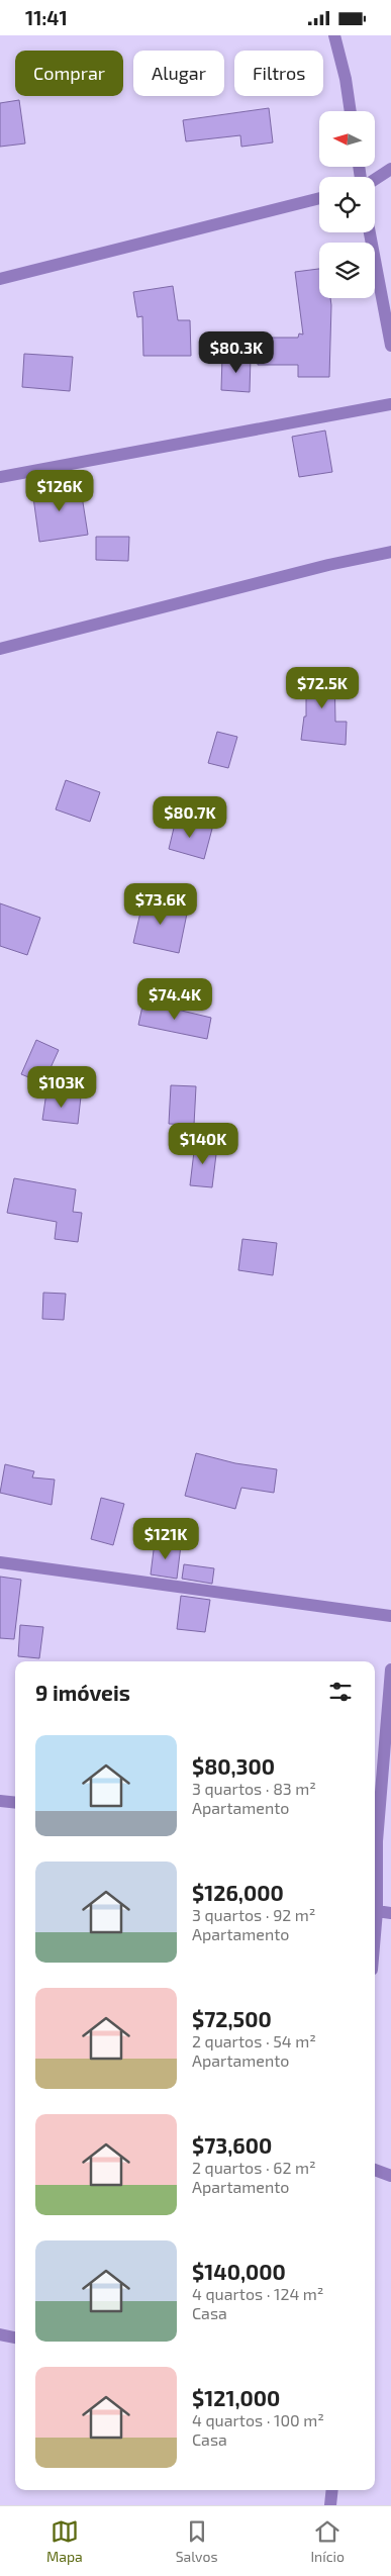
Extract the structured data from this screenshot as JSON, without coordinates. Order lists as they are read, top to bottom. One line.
{"north":"left","page":{"status":"11:41","chip":["Comprar","Alugar","Filtros"],"price":["$80.3K","$126K","$72.5K","$80.7K","$73.6K","$74.4K","$103K","$140K","$121K"],"heading":"9 imóveis","list":[{"name":"$80,300","note":"3 quartos · 83 m² · Apartamento"},{"name":"$126,000","note":"3 quartos · 92 m² · Apartamento"},{"name":"$72,500","note":"2 quartos · 54 m² · Apartamento"},{"name":"$73,600","note":"2 quartos · 62 m² · Apartamento"},{"name":"$140,000","note":"4 quartos · 124 m² · Casa"},{"name":"$121,000","note":"4 quartos · 100 m² · Casa"}],"tabs":["Mapa","Salvos","Início"]}}
